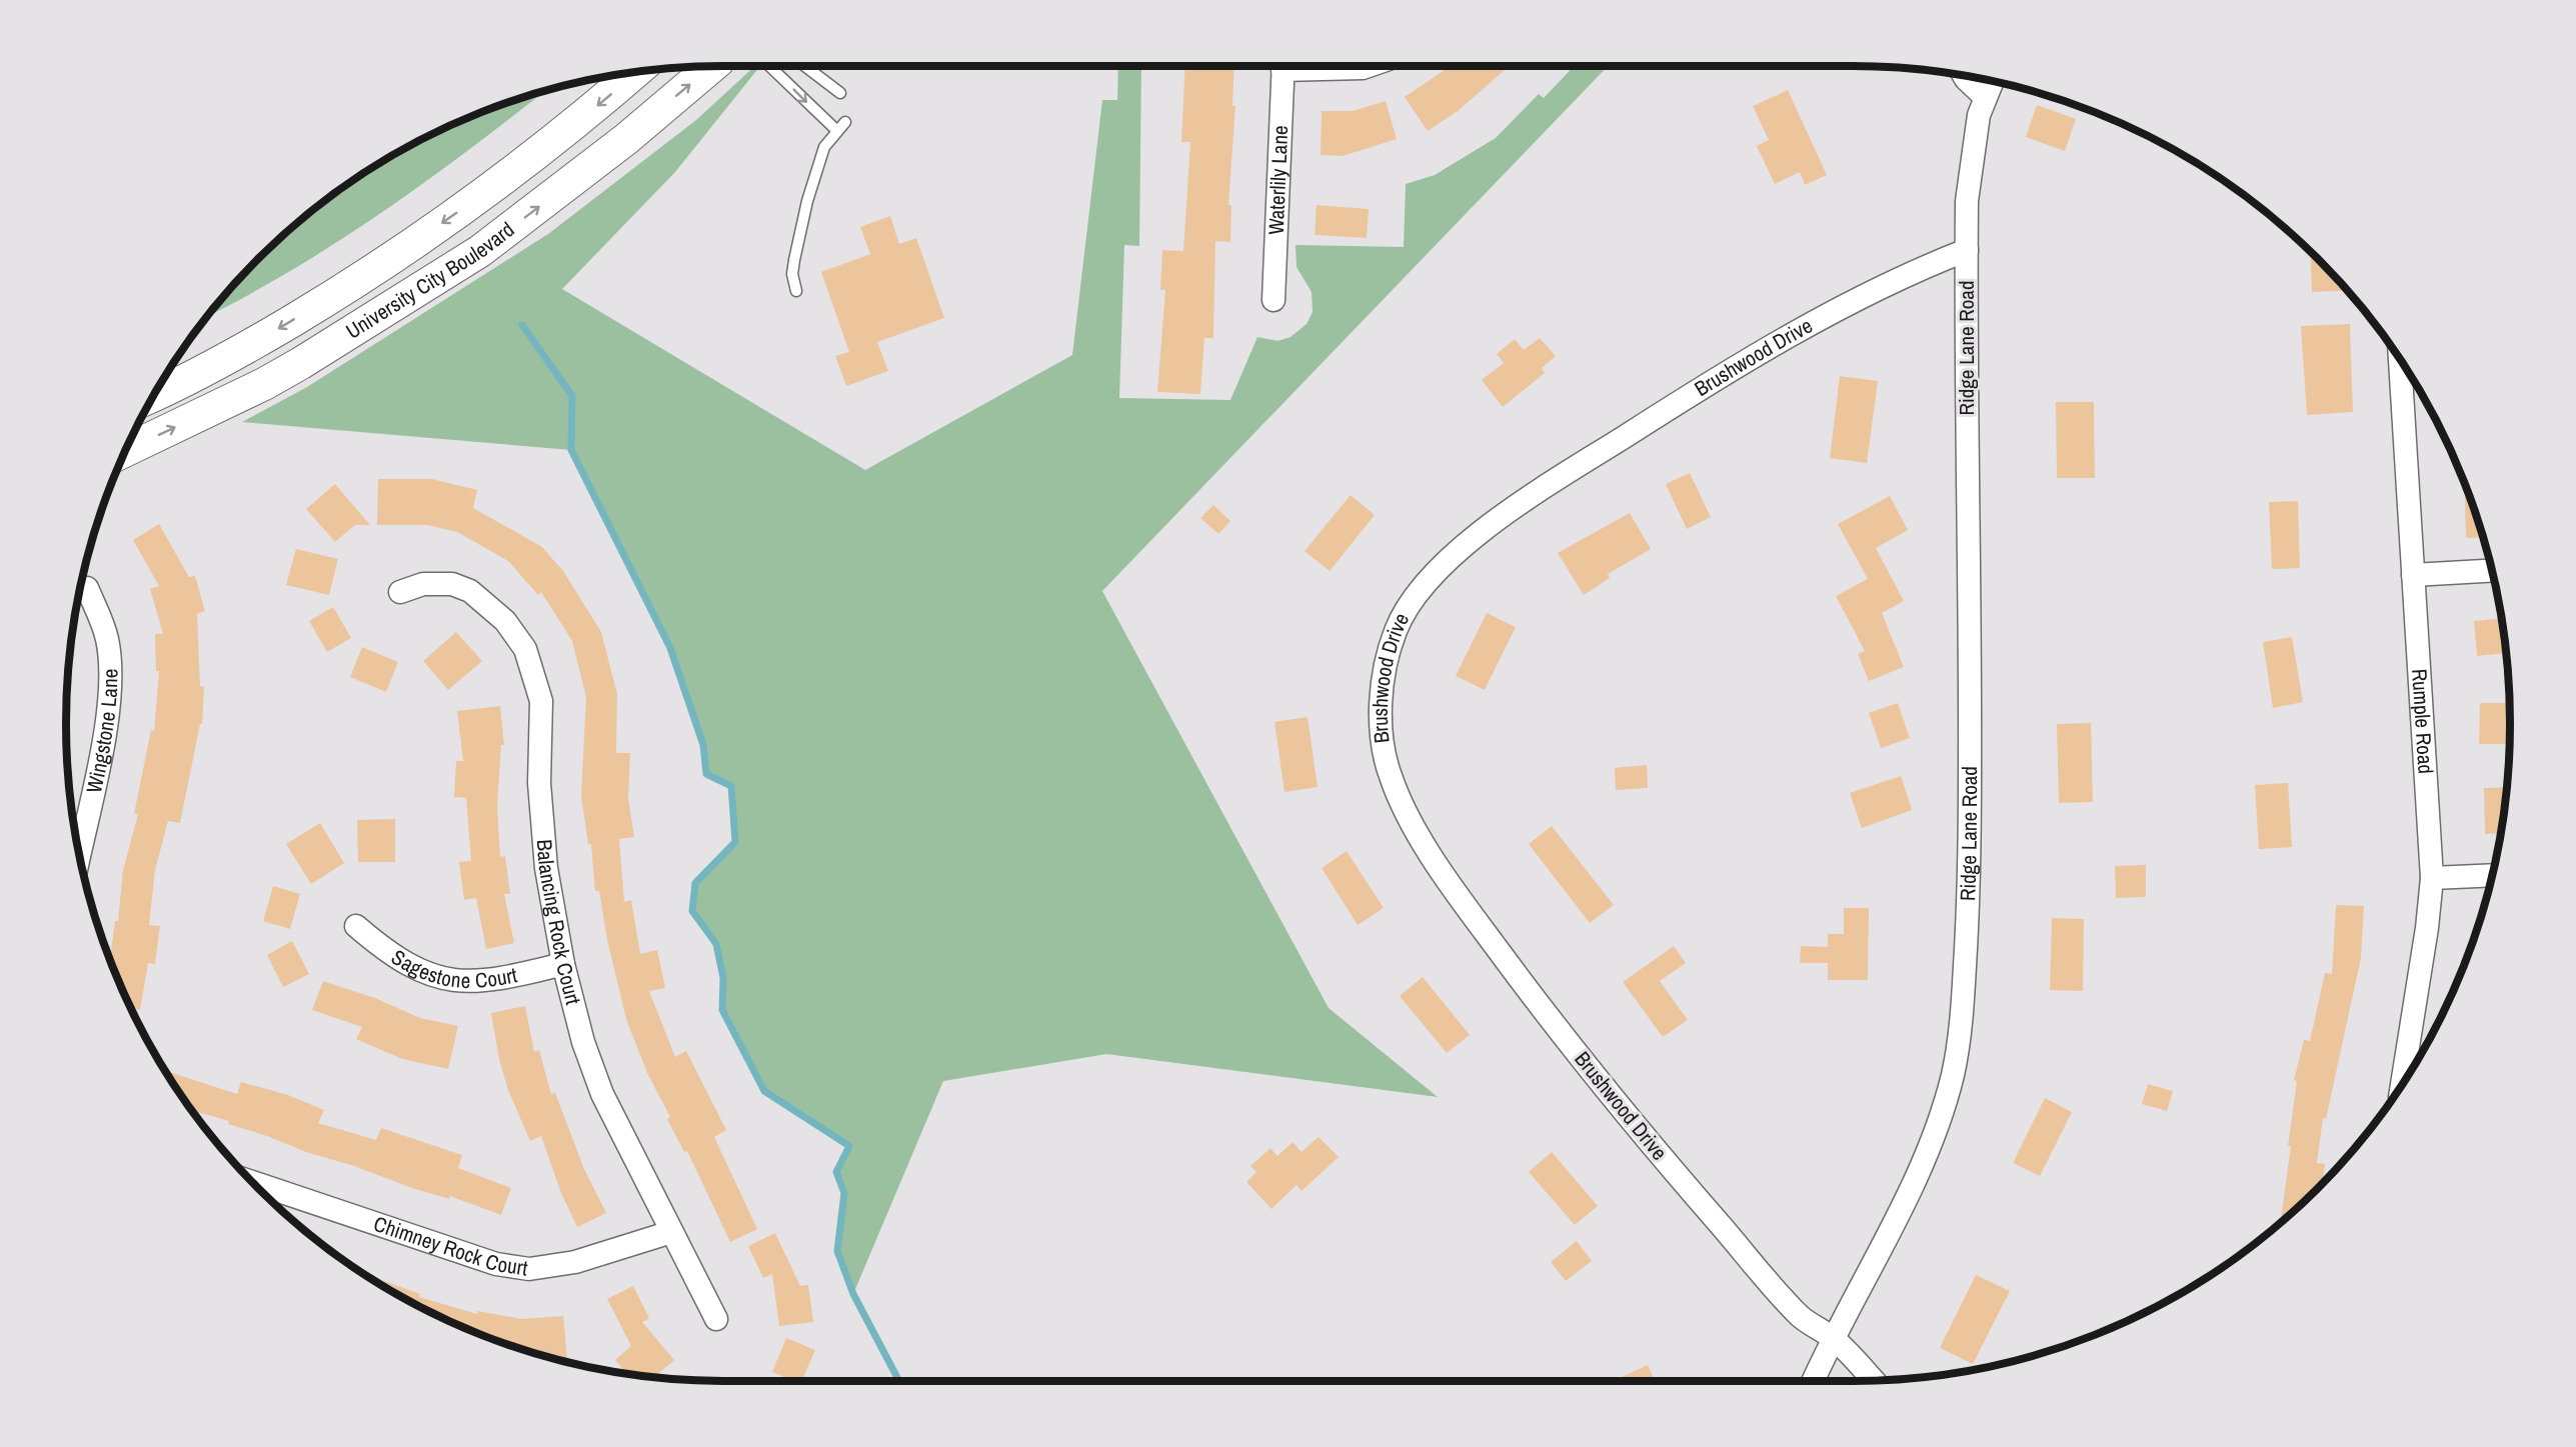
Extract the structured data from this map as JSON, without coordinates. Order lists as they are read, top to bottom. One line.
{"streets":{"main road":["University City Boulevard"],"street":["Waterlily Lane","Ridge Lane Road","Brushwood Drive","Rumple Road","Wingstone Lane","Balancing Rock Court","Sagestone Court","Chimney Rock Court"]},"crossings":[["Ridge Lane Road","Brushwood Drive"],["Balancing Rock Court","Sagestone Court"],["Balancing Rock Court","Chimney Rock Court"]]}
